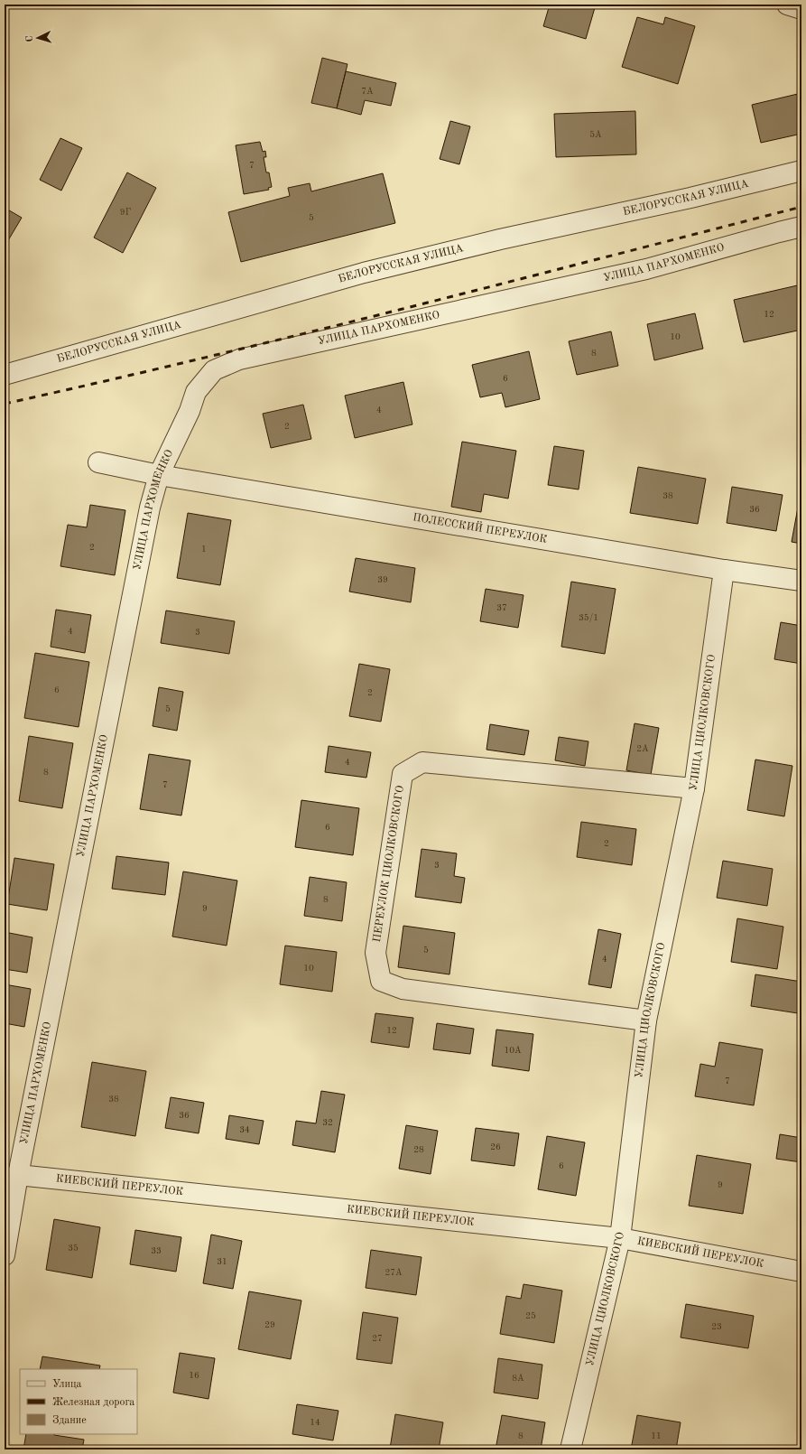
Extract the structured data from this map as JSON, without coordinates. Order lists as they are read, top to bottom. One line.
{"streets":{"street":["БЕЛОРУССКАЯ УЛИЦА","УЛИЦА ПАРХОМЕНКО","ПОЛЕССКИЙ ПЕРЕУЛОК","УЛИЦА ЦИОЛКОВСКОГО","ПЕРЕУЛОК ЦИОЛКОВСКОГО","КИЕВСКИЙ ПЕРЕУЛОК"]},"crossings":[["УЛИЦА ПАРХОМЕНКО","ПОЛЕССКИЙ ПЕРЕУЛОК"],["УЛИЦА ПАРХОМЕНКО","КИЕВСКИЙ ПЕРЕУЛОК"],["ПОЛЕССКИЙ ПЕРЕУЛОК","УЛИЦА ЦИОЛКОВСКОГО"],["УЛИЦА ЦИОЛКОВСКОГО","ПЕРЕУЛОК ЦИОЛКОВСКОГО"],["УЛИЦА ЦИОЛКОВСКОГО","КИЕВСКИЙ ПЕРЕУЛОК"]],"house_numbers":["7А","5А","7","9Г","5","12","10","8","6","4","2","38","36","2","1","39","37","35/1","4","3","6","2","5","2А","4","8","7","6","2","3","8","9","5","4","10","12","10А","7","38","36","32","34","26","28","6","9","35","33","31","27А","25","29","23","27","16","8А","14","8","11"],"legend":["Улица","Железная дорога","Здание"],"north":"left"}
